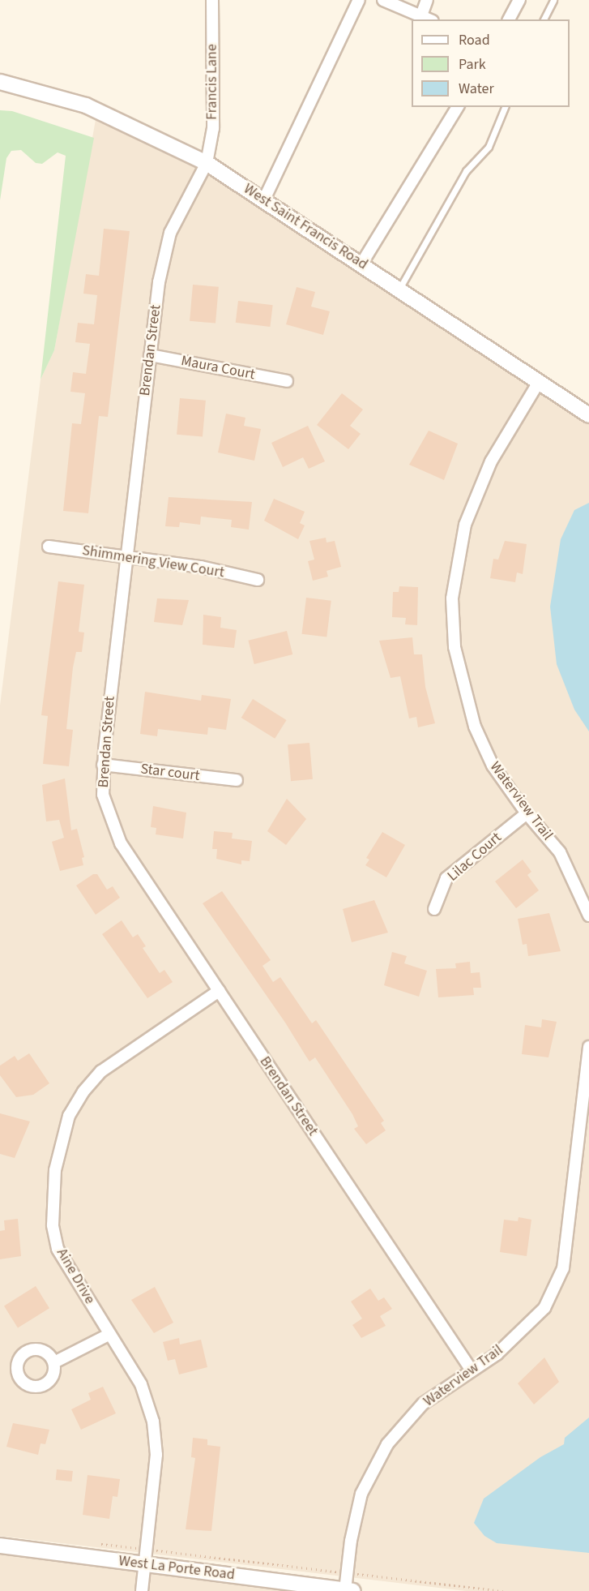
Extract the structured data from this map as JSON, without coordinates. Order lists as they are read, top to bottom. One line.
{"streets":{"street":["Francis Lane","West Saint Francis Road","Brendan Street","Maura Court","Shimmering View Court","Star court","Waterview Trail","Lilac Court","Aine Drive","West La Porte Road"]},"crossings":[["Francis Lane","West Saint Francis Road"],["Francis Lane","Brendan Street"],["West Saint Francis Road","Brendan Street"],["West Saint Francis Road","Waterview Trail"],["Brendan Street","Maura Court"],["Brendan Street","Shimmering View Court"],["Brendan Street","Star court"],["Brendan Street","Waterview Trail"],["Brendan Street","Aine Drive"],["Waterview Trail","Lilac Court"],["Waterview Trail","West La Porte Road"],["Aine Drive","West La Porte Road"]],"legend":["Road","Park","Water"]}
